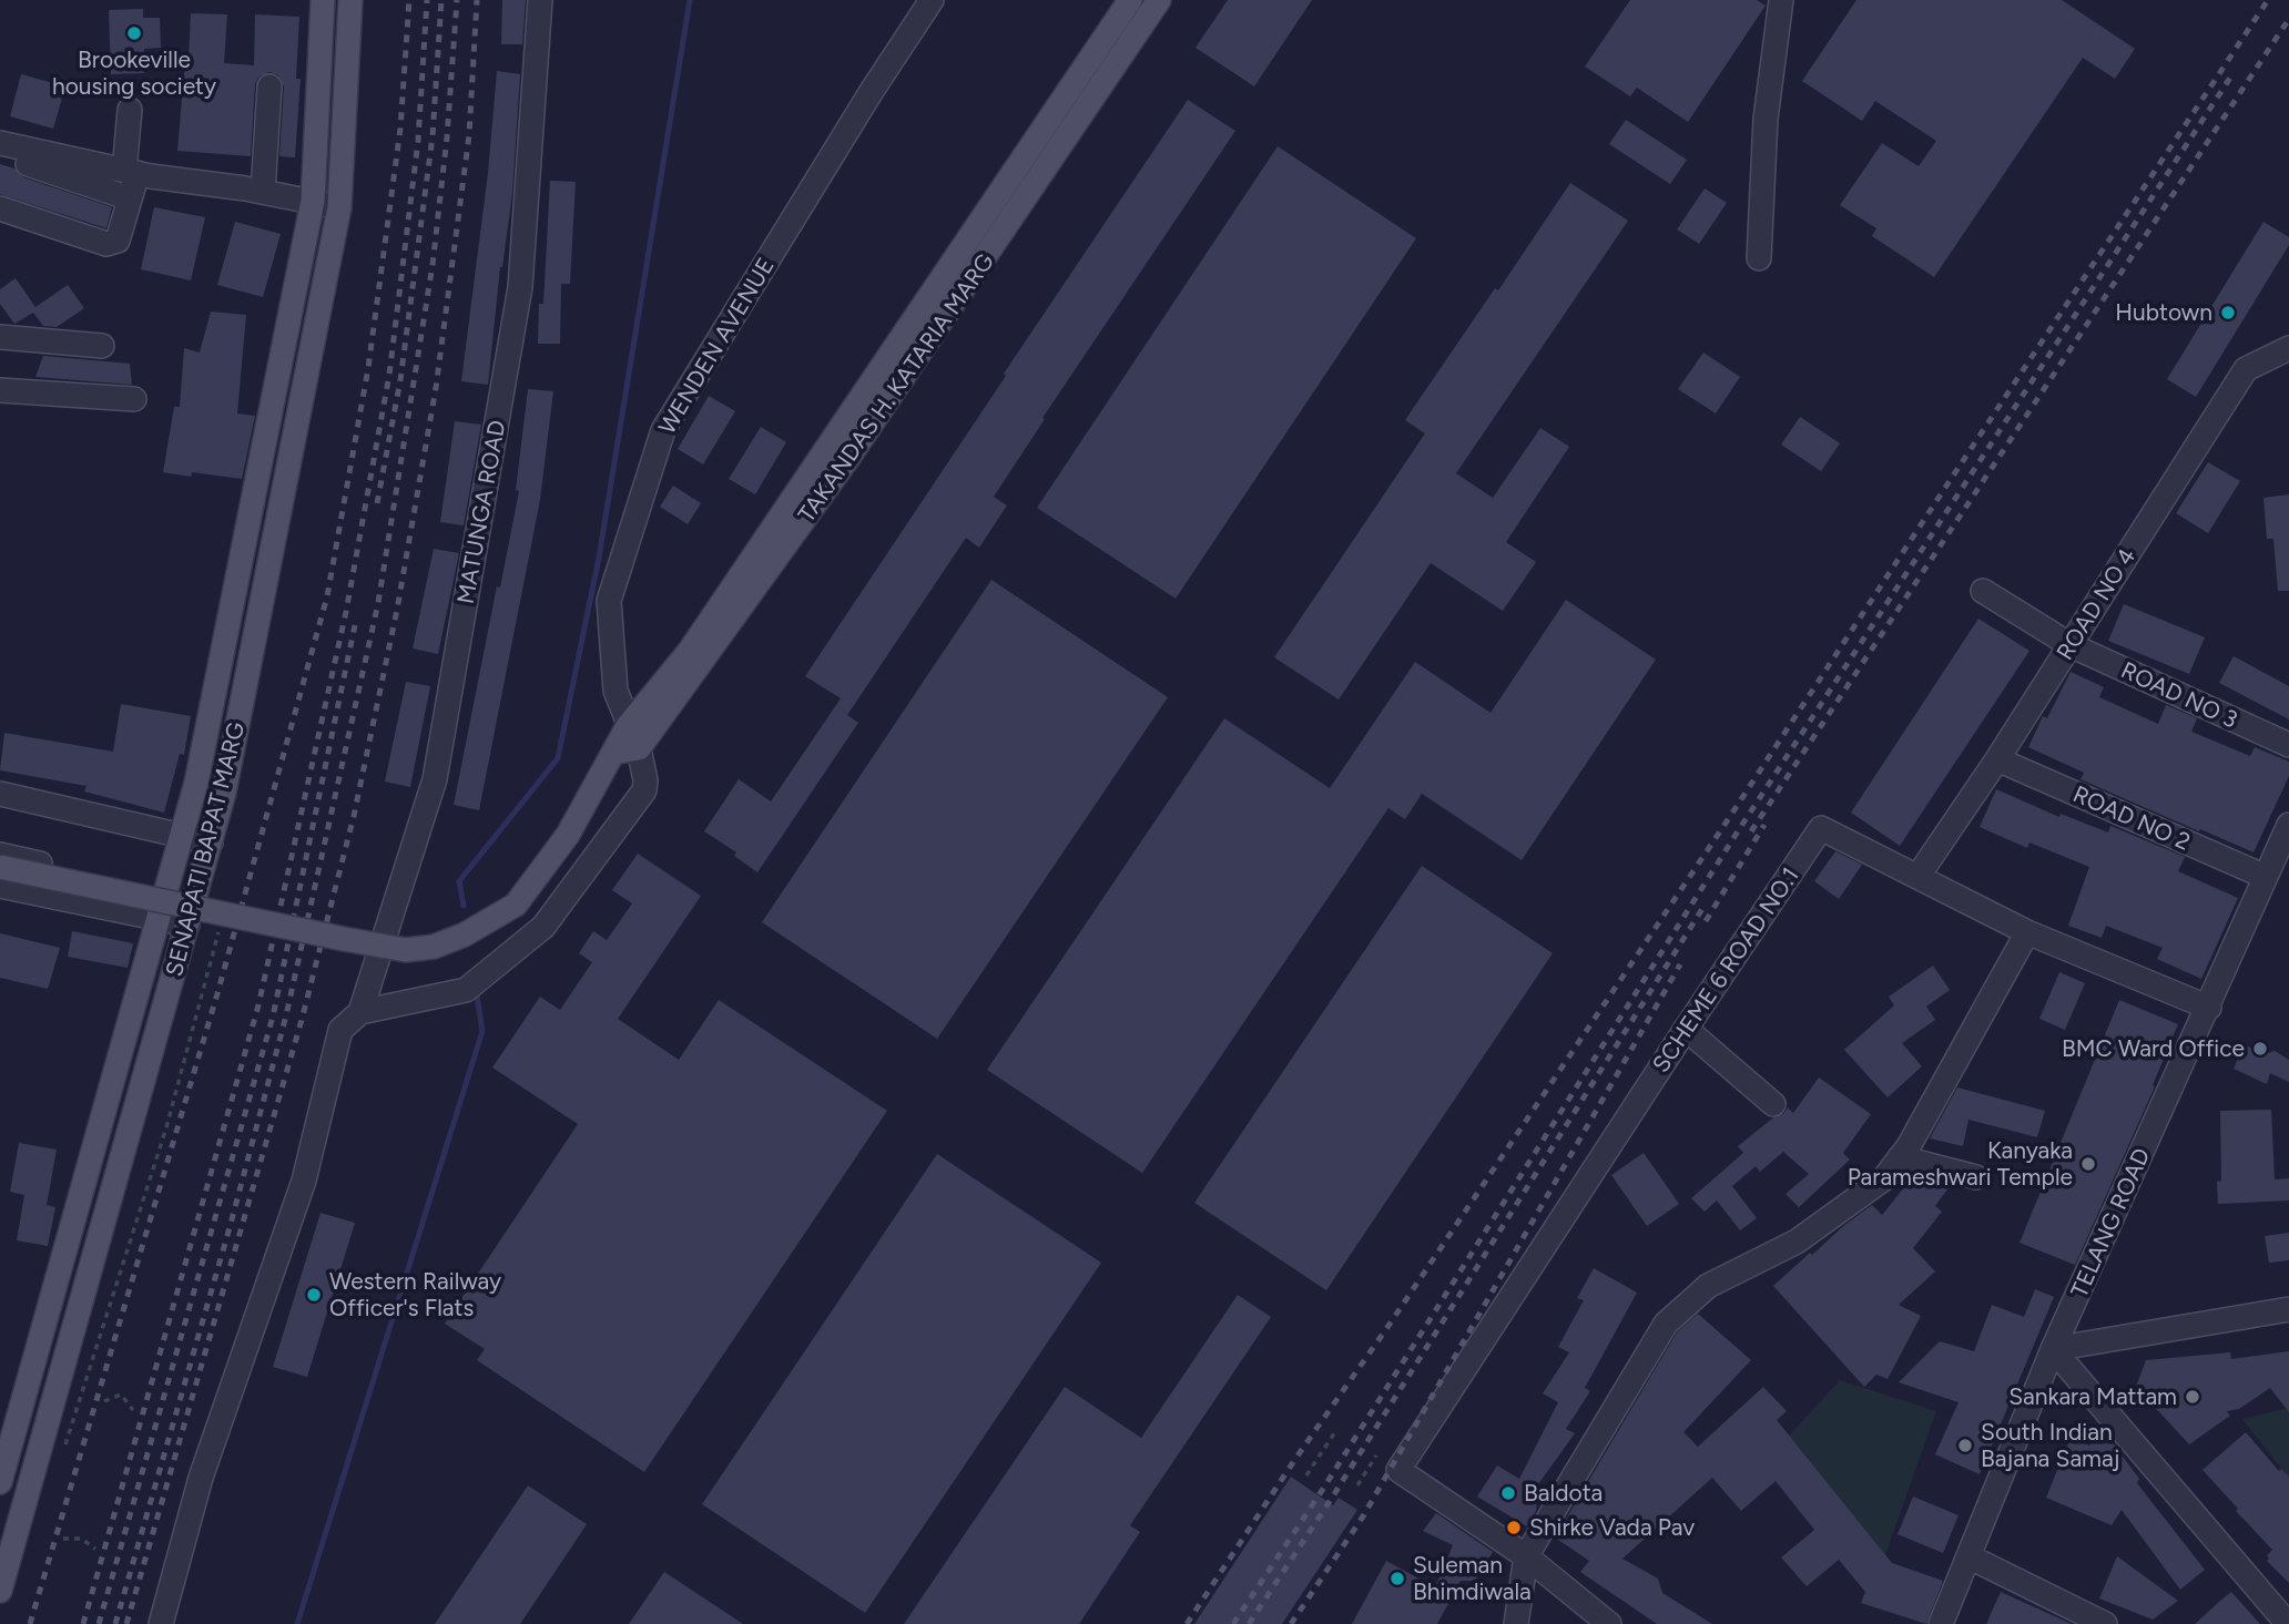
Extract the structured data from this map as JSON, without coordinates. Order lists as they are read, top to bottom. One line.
{"streets":{"main road":["TAKANDAS H. KATARIA MARG","SENAPATI BAPAT MARG"],"street":["WENDEN AVENUE","MATUNGA ROAD","ROAD NO 4","ROAD NO 3","ROAD NO 2","SCHEME 6 ROAD NO.1","TELANG ROAD"]},"crossings":[["WENDEN AVENUE","TAKANDAS H. KATARIA MARG"],["WENDEN AVENUE","MATUNGA ROAD"],["ROAD NO 4","ROAD NO 3"],["ROAD NO 4","ROAD NO 2"],["ROAD NO 4","SCHEME 6 ROAD NO.1"],["ROAD NO 2","TELANG ROAD"],["SCHEME 6 ROAD NO.1","TELANG ROAD"]],"places":["Brookeville housing society","Hubtown","BMC Ward Office","Kanyaka Parameshwari Temple","Western Railway Officer's Flats","Sankara Mattam","South Indian Bajana Samaj","Baldota","Shirke Vada Pav","Suleman Bhimdiwala"]}
